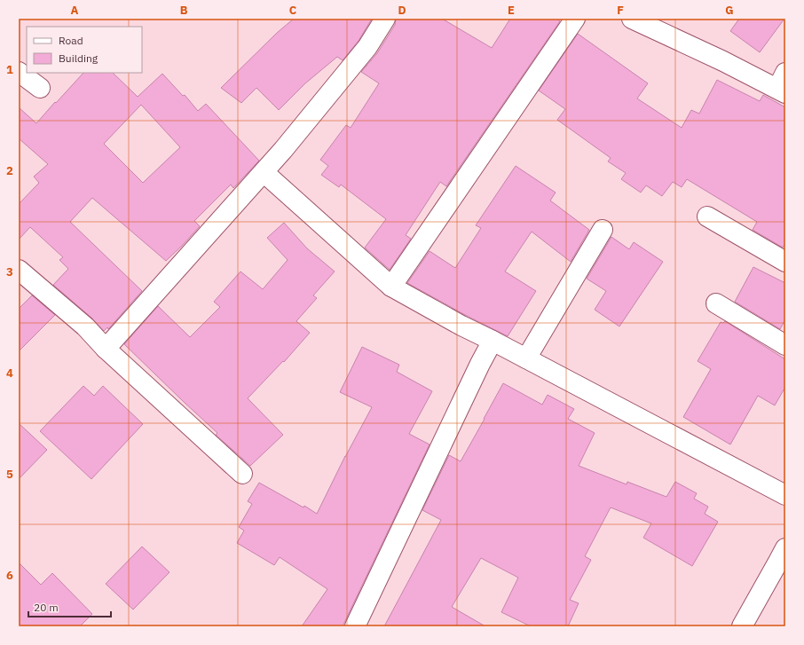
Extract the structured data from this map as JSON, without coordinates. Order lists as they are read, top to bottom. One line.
{"legend":["Road","Building"],"scale_bar":"20 m","grid":{"columns":["A","B","C","D","E","F","G"],"rows":["1","2","3","4","5","6"]}}
